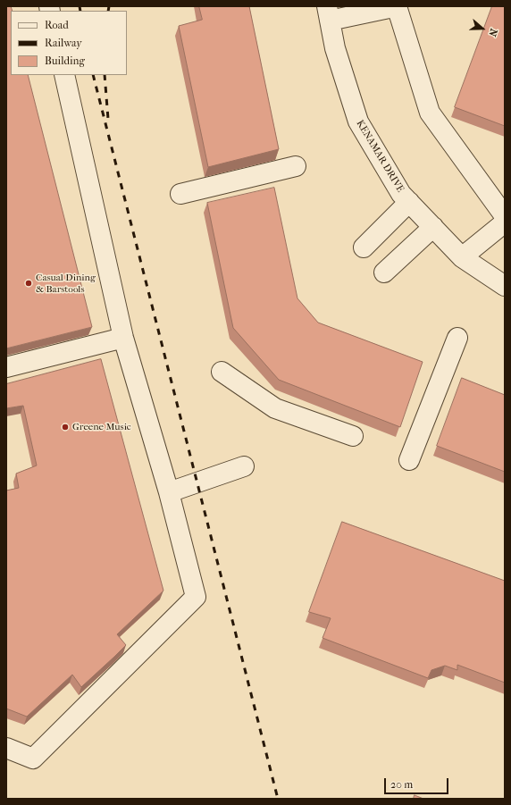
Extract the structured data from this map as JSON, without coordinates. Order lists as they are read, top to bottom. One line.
{"streets":{"street":["KENAMAR DRIVE"]},"places":["Casual Dining & Barstools","Greene Music"],"legend":["Road","Railway","Building"],"scale_bar":"20 m","north":"right"}
